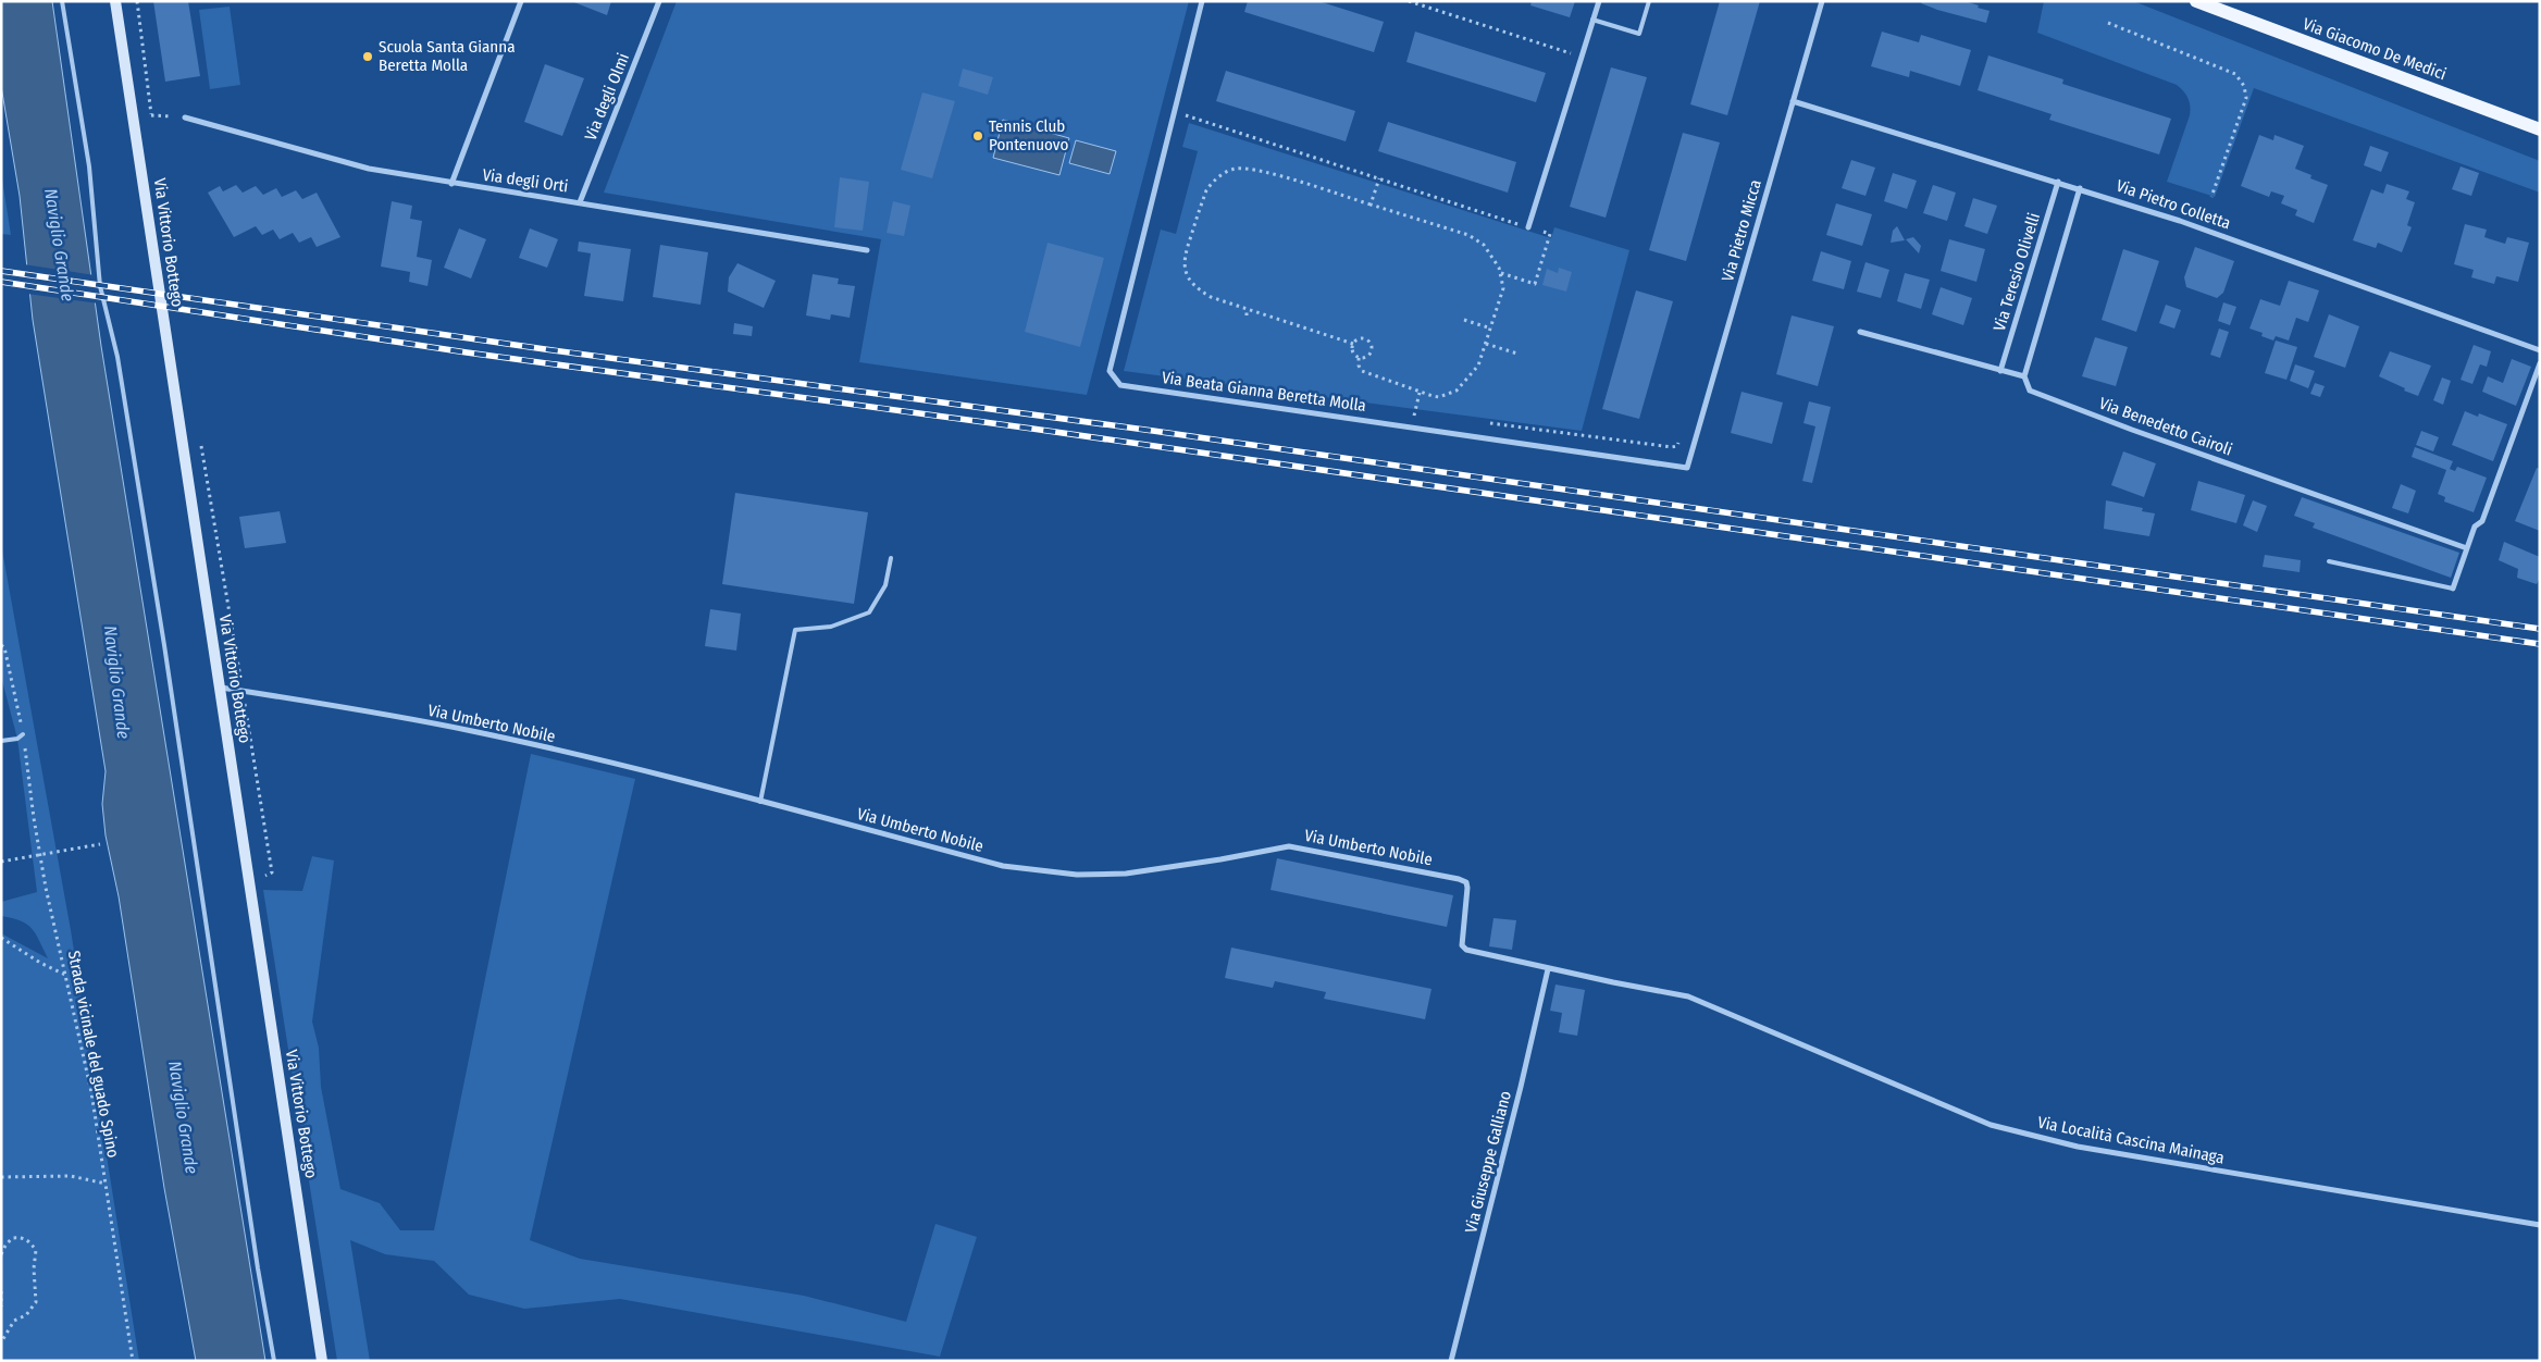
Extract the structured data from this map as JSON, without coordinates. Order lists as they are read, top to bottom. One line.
{"streets":{"main road":["Via Giacomo De Medici"],"street":["Via degli Olmi","Via degli Orti","Via Pietro Colletta","Via Pietro Micca","Via Vittorio Bottego","Via Teresio Olivelli","Via Beata Gianna Beretta Molla","Via Benedetto Cairoli","Via Umberto Nobile","Via Località Cascina Mainaga","Via Giuseppe Galliano"],"path":["Strada vicinale del guado Spino"]},"crossings":[["Via degli Olmi","Via degli Orti"],["Via Pietro Colletta","Via Pietro Micca"],["Via Pietro Colletta","Via Teresio Olivelli"],["Via Pietro Micca","Via Beata Gianna Beretta Molla"],["Via Vittorio Bottego","Via Umberto Nobile"],["Via Umberto Nobile","Via Località Cascina Mainaga"],["Via Umberto Nobile","Via Giuseppe Galliano"],["Via Località Cascina Mainaga","Via Giuseppe Galliano"]],"water":["Naviglio Grande"],"places":["Scuola Santa Gianna Beretta Molla","Tennis Club Pontenuovo"]}
